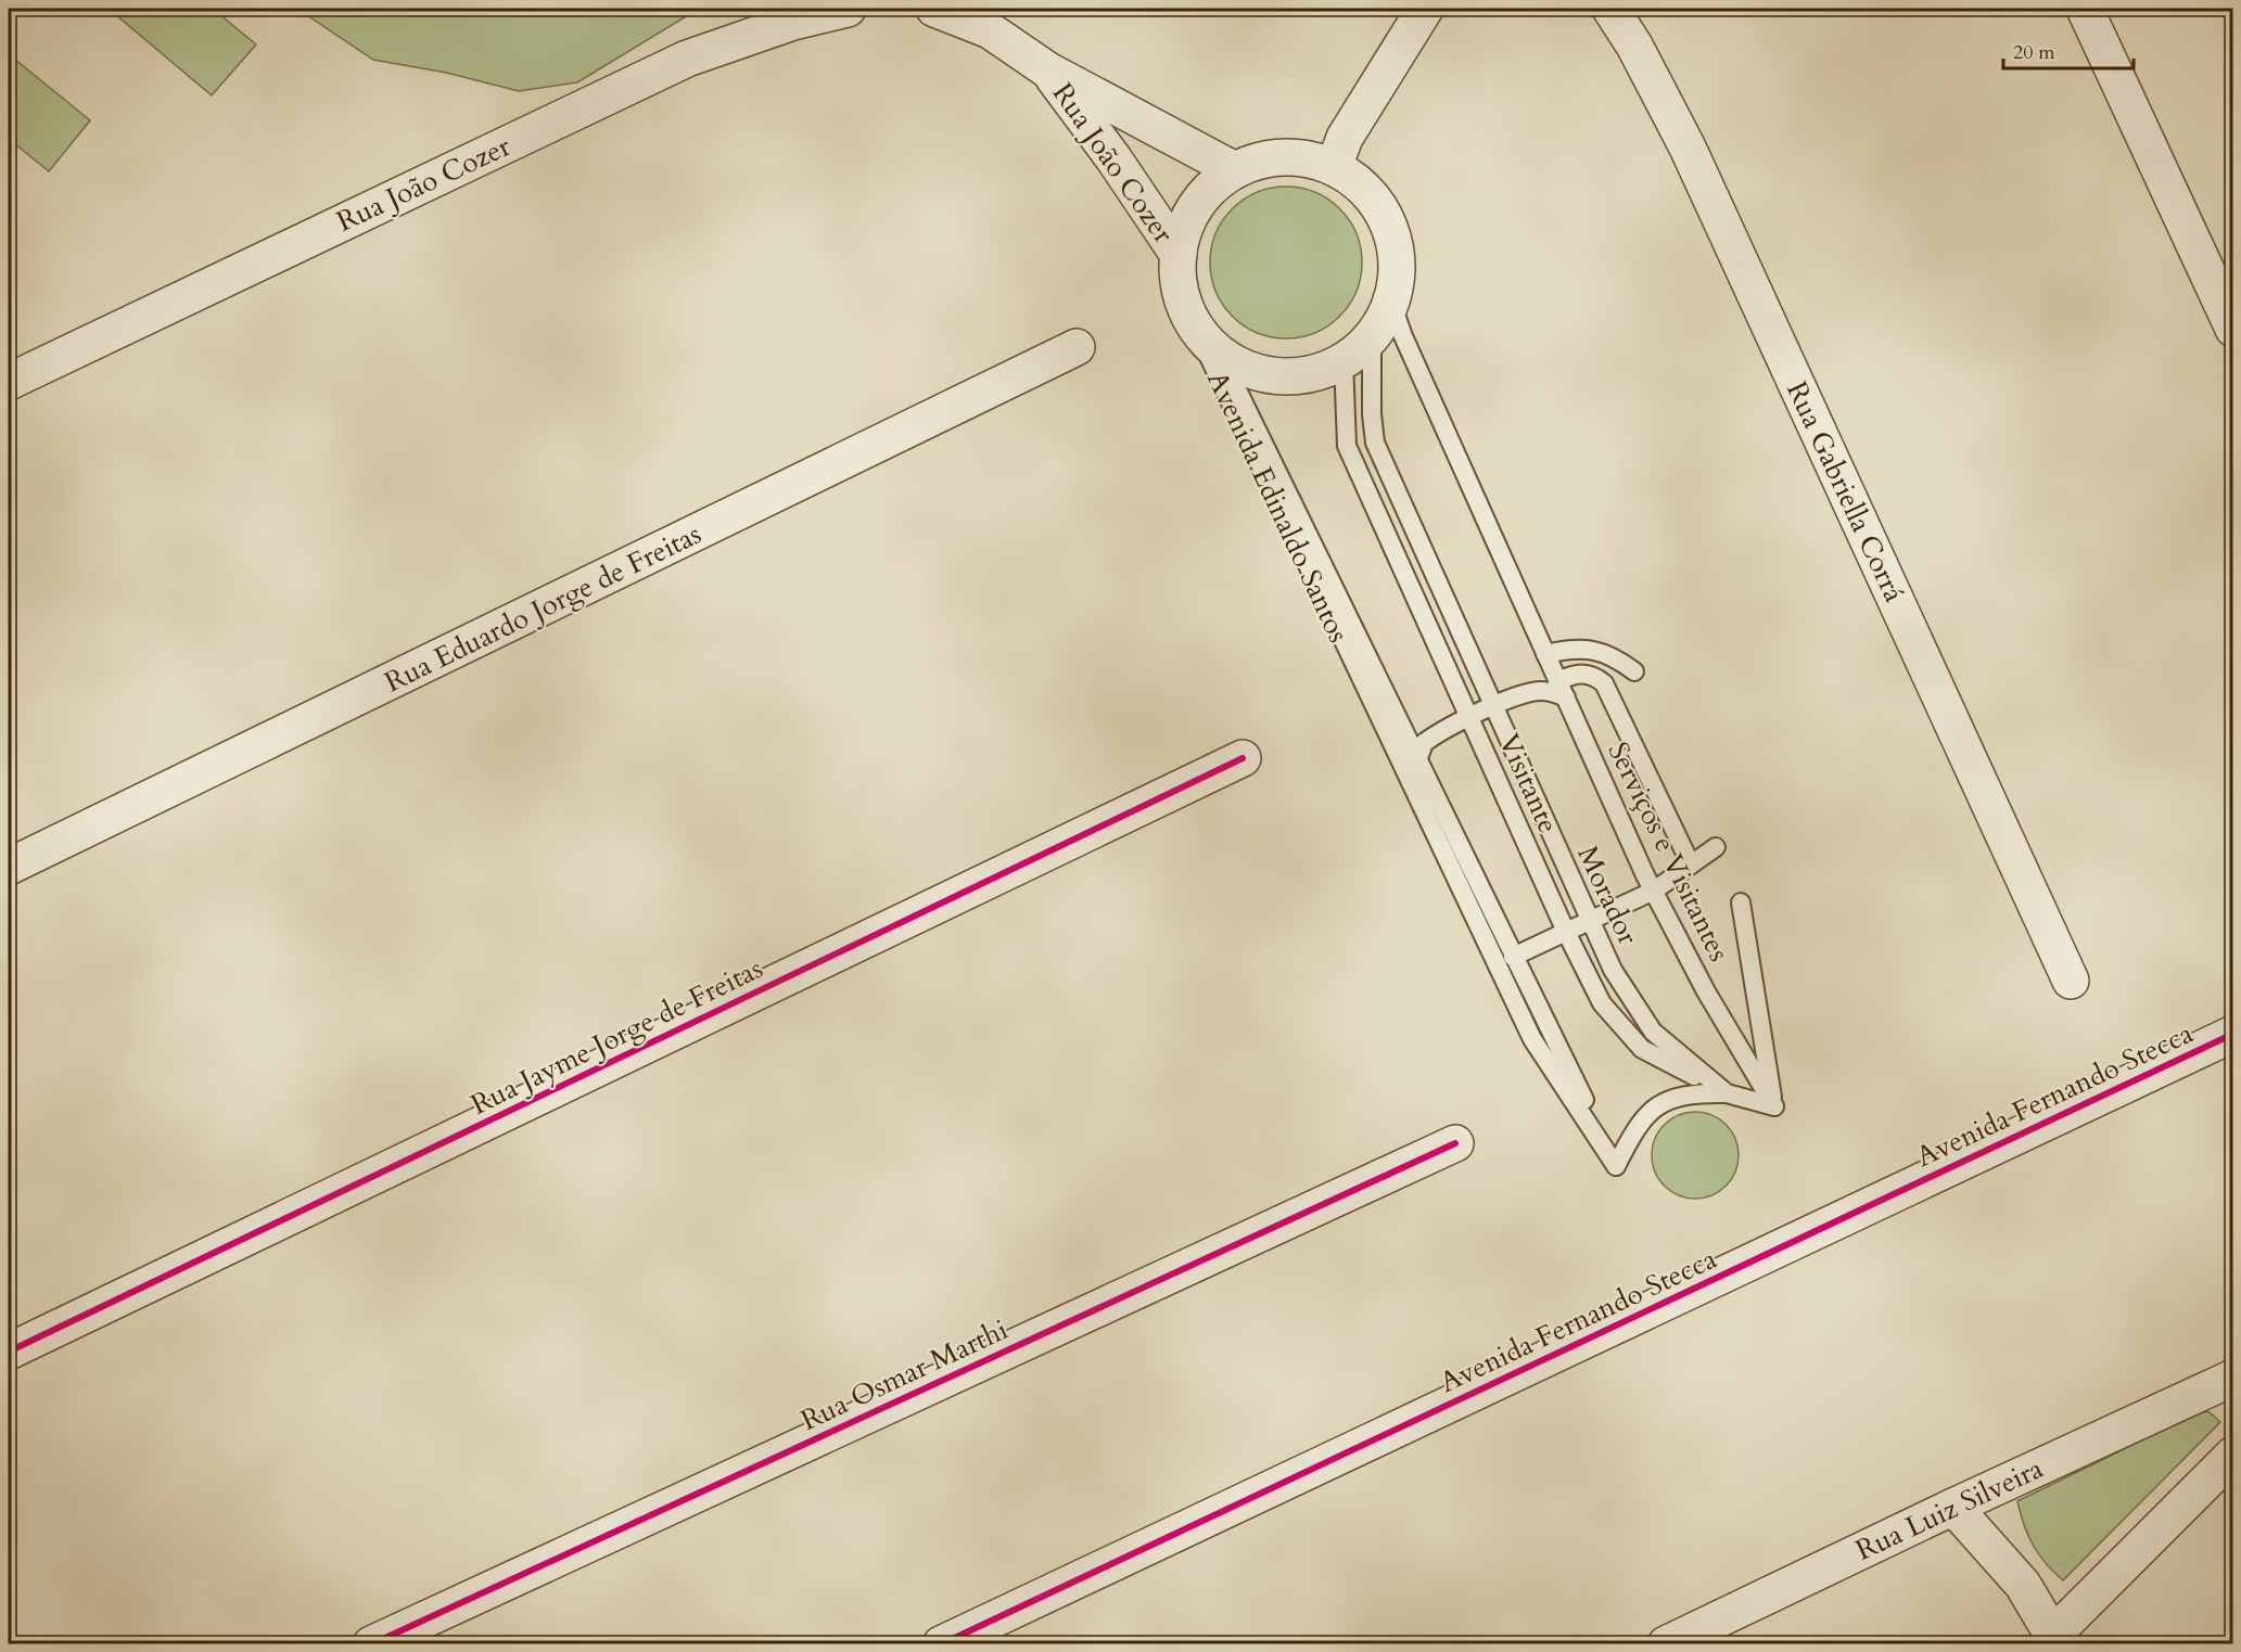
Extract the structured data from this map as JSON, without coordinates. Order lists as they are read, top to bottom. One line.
{"streets":{"street":["Rua João Cozer","Rua Gabriella Corrá","Avenida Edinaldo Santos","Rua Eduardo Jorge de Freitas","Rua Jayme Jorge de Freitas","Avenida Fernando Stecca","Rua Osmar Marthi","Rua Luiz Silveira"],"lane":["Visitante","Serviços e Visitantes","Morador"]},"crossings":[["Rua João Cozer","Avenida Edinaldo Santos"],["Rua João Cozer","Visitante"],["Rua João Cozer","Serviços e Visitantes"],["Rua João Cozer","Morador"],["Avenida Edinaldo Santos","Visitante"],["Avenida Edinaldo Santos","Serviços e Visitantes"],["Avenida Edinaldo Santos","Morador"],["Visitante","Serviços e Visitantes"],["Visitante","Morador"],["Serviços e Visitantes","Morador"]],"scale_bar":"20 m"}
